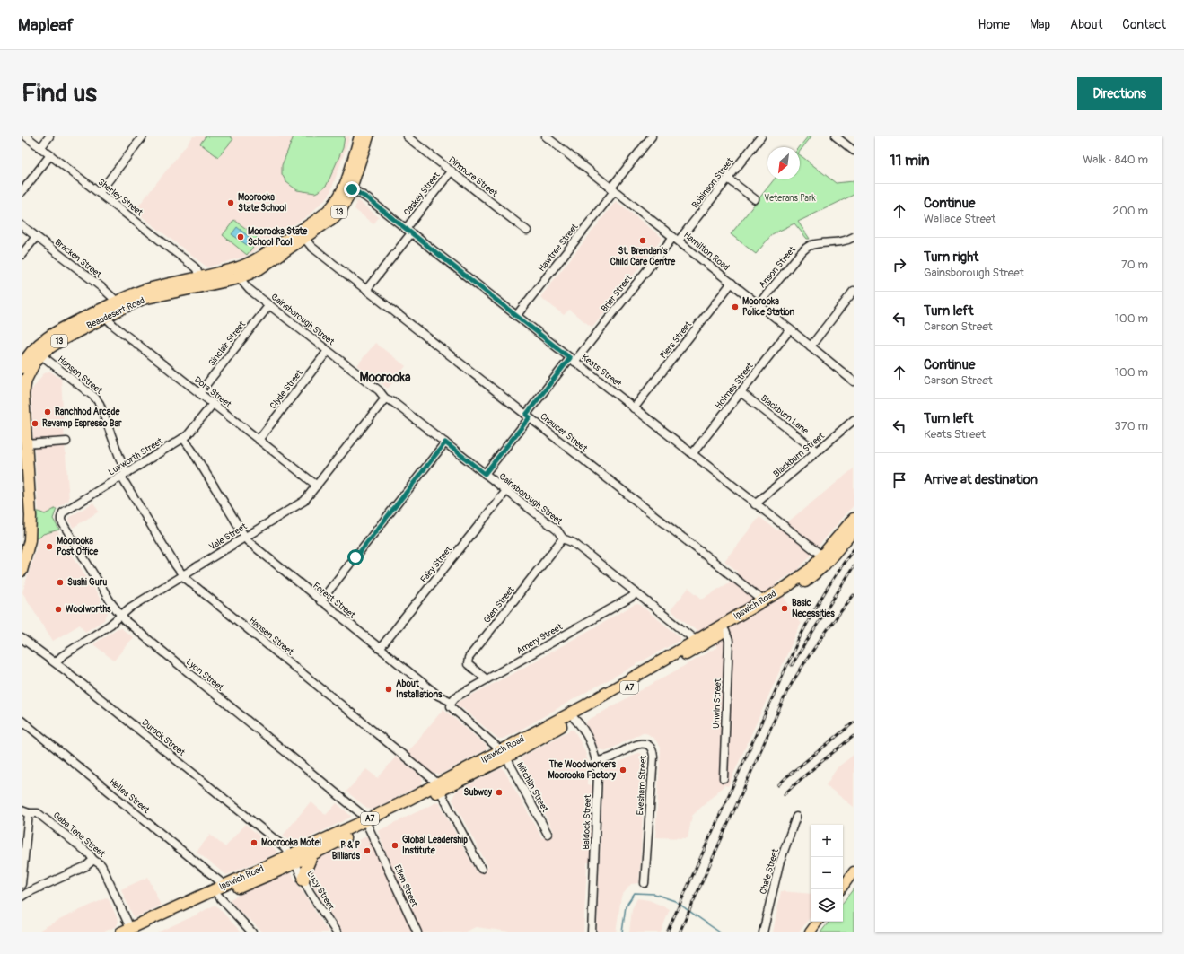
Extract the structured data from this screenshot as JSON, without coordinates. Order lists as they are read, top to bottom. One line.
{"streets":{"highway":["13","Beaudesert Road","Ipswich Road","A7"],"street":["Dinmore Street","Robinson Street","Caskey Street","Sherley Street","Hawtree Street","Hamilton Road","Bracken Street","Anson Street","Brier Street","Gainsborough Street","Piers Street","Sinclair Street","Keats Street","Hansen Street","Holmes Street","Clyde Street","Dora Street","Blackburn Lane","Chaucer Street","Blackburn Street","Luxworth Street","Vale Street","Fairy Street","Forest Street","Glen Street","Amery Street","Lyon Street","Unwin Street","Durack Street","Evesham Street","Mitchlin Street","Helles Street","Baldock Street","Gaba Tepe Street","Chale Street","Ellen Street","Lucy Street"]},"crossings":[["Dinmore Street","Caskey Street"],["Robinson Street","Hamilton Road"],["Robinson Street","Brier Street"],["Caskey Street","Keats Street"],["Caskey Street","Chaucer Street"],["Sherley Street","Beaudesert Road"],["Hawtree Street","Hamilton Road"],["Hawtree Street","Keats Street"],["Hamilton Road","Anson Street"],["Hamilton Road","Brier Street"],["Hamilton Road","Piers Street"],["Hamilton Road","Holmes Street"],["Bracken Street","Beaudesert Road"],["Brier Street","Gainsborough Street"],["Brier Street","Keats Street"],["Brier Street","Chaucer Street"],["Beaudesert Road","Gainsborough Street"],["Beaudesert Road","Keats Street"],["Beaudesert Road","Hansen Street"],["Beaudesert Road","Dora Street"],["Beaudesert Road","Chaucer Street"],["Gainsborough Street","Sinclair Street"],["Gainsborough Street","Clyde Street"],["Gainsborough Street","Vale Street"],["Gainsborough Street","Fairy Street"],["Gainsborough Street","Glen Street"],["Gainsborough Street","Ipswich Road"],["Gainsborough Street","Amery Street"],["Piers Street","Keats Street"],["Sinclair Street","Dora Street"],["Keats Street","Holmes Street"],["Keats Street","Blackburn Street"],["Keats Street","Ipswich Road"],["Hansen Street","Luxworth Street"],["Hansen Street","Vale Street"],["Hansen Street","Ipswich Road"],["Holmes Street","Blackburn Lane"],["Clyde Street","Dora Street"],["Dora Street","Luxworth Street"],["Dora Street","Vale Street"],["Blackburn Lane","Blackburn Street"],["Chaucer Street","Ipswich Road"],["Luxworth Street","Forest Street"],["Luxworth Street","Lyon Street"],["Vale Street","Forest Street"],["Vale Street","Lyon Street"],["Vale Street","Durack Street"],["Fairy Street","Forest Street"],["Forest Street","Ipswich Road"],["Forest Street","Amery Street"],["Forest Street","Mitchlin Street"],["Glen Street","Amery Street"],["Ipswich Road","Lyon Street"],["Ipswich Road","Unwin Street"],["Ipswich Road","Durack Street"],["Ipswich Road","Mitchlin Street"],["Ipswich Road","Helles Street"],["Ipswich Road","Baldock Street"],["Ipswich Road","Gaba Tepe Street"],["Ipswich Road","Ellen Street"],["Ipswich Road","Lucy Street"],["Lyon Street","Ellen Street"],["Durack Street","Lucy Street"],["Evesham Street","Baldock Street"]],"districts":["Moorooka"],"parks":["Veterans Park"],"places":["Moorooka State School","Moorooka State School Pool","St. Brendan's Child Care Centre","Moorooka Police Station","Ranchhod Arcade","Revamp Espresso Bar","Moorooka Post Office","Sushi Guru","Basic Necessities","Woolworths","About Installations","The Woodworkers Moorooka Factory","Subway","Moorooka Motel","Global Leadership Institute","P & P Billiards"],"north":"bottom left","page":{"header":"Mapleaf","nav":["Home","Map","About","Contact"],"buttons":"Directions","title":"Find us","heading":["11 min","Walk · 840 m"],"list":[["Continue","Wallace Street","200 m"],["Turn right","Gainsborough Street","70 m"],["Turn left","Carson Street","100 m"],["Continue","Carson Street","100 m"],["Turn left","Keats Street","370 m"],"Arrive at destination"],"map_buttons":["+","−"]}}
